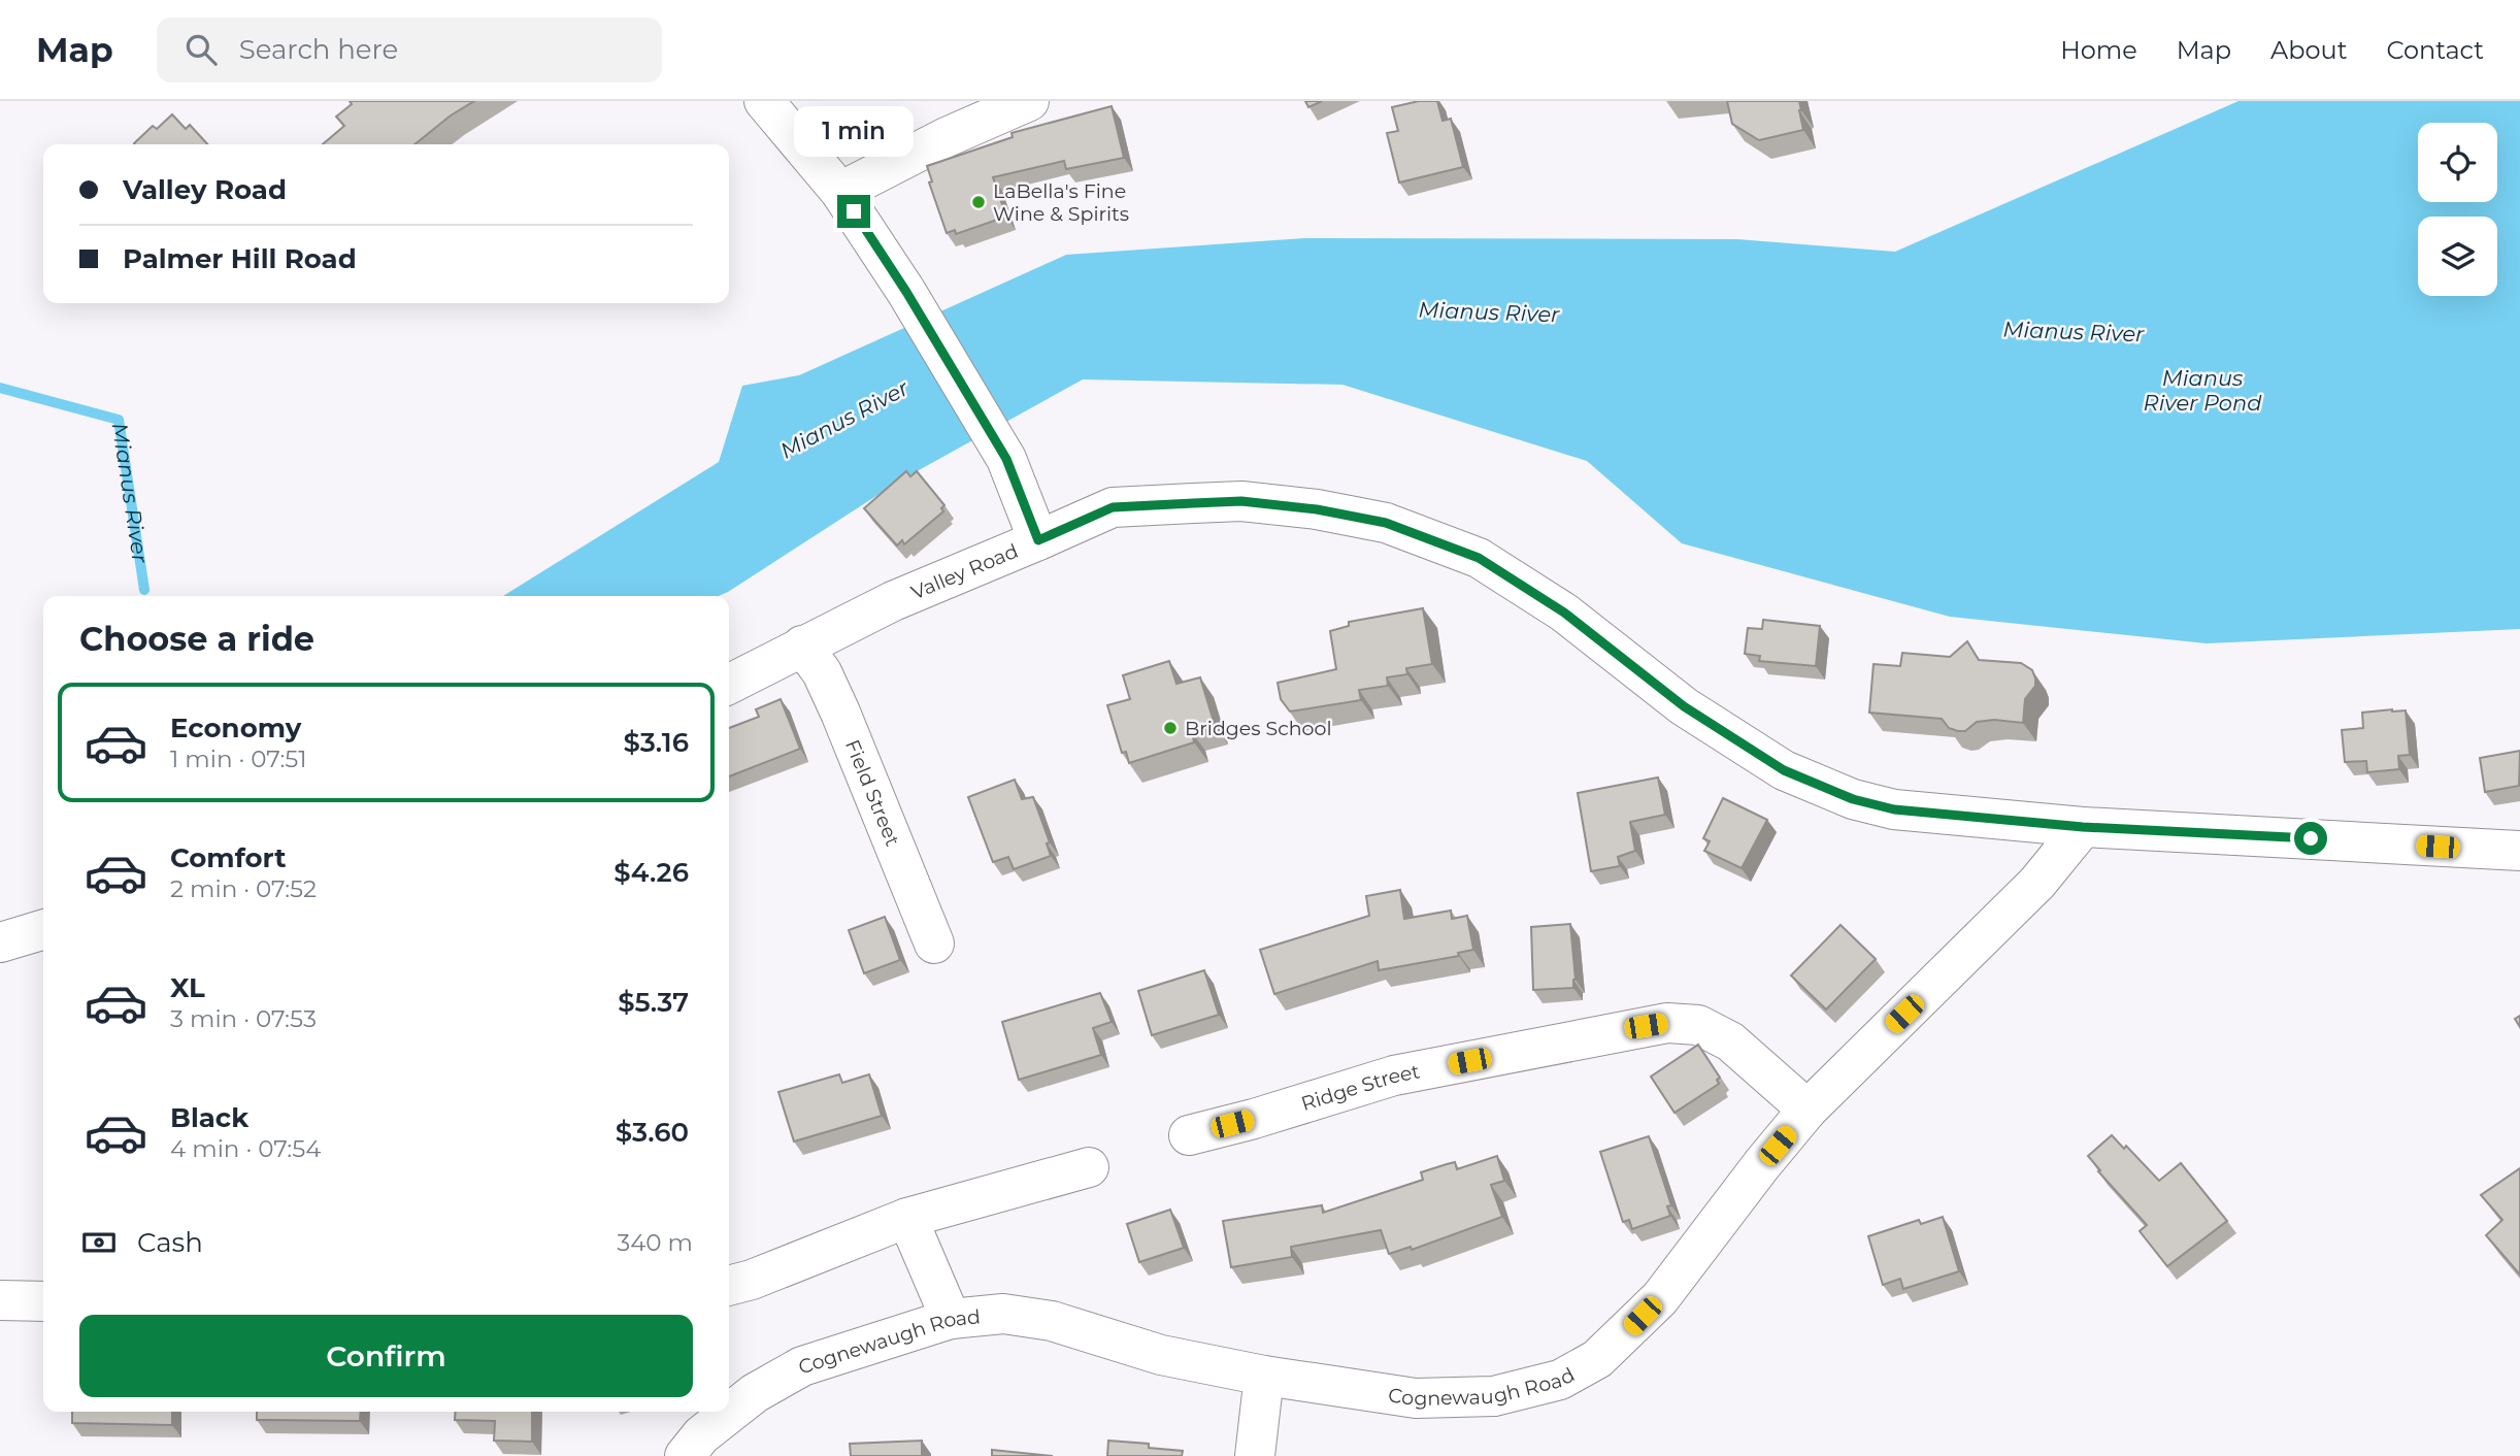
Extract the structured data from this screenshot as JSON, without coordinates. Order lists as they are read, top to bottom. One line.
{"streets":{"street":["Valley Road","Field Street","Ridge Street","Cognewaugh Road"]},"crossings":[["Valley Road","Field Street"],["Valley Road","Cognewaugh Road"],["Ridge Street","Cognewaugh Road"]],"water":["Mianus River","Mianus River Pond"],"places":["LaBella's Fine Wine & Spirits","Bridges School"],"page":{"header":"Map","search":"Search here","nav":["Home","Map","About","Contact"],"bubble":"1 min","banner":["Valley Road","Palmer Hill Road"],"heading":"Choose a ride","list":[{"name":"Economy","note":"1 min · 07:51","value":"$3.16"},{"name":"Comfort","note":"2 min · 07:52","value":"$4.26"},{"name":"XL","note":"3 min · 07:53","value":"$5.37"},{"name":"Black","note":"4 min · 07:54","value":"$3.60"}],"pay":["Cash","340 m"],"buttons":"Confirm"}}
